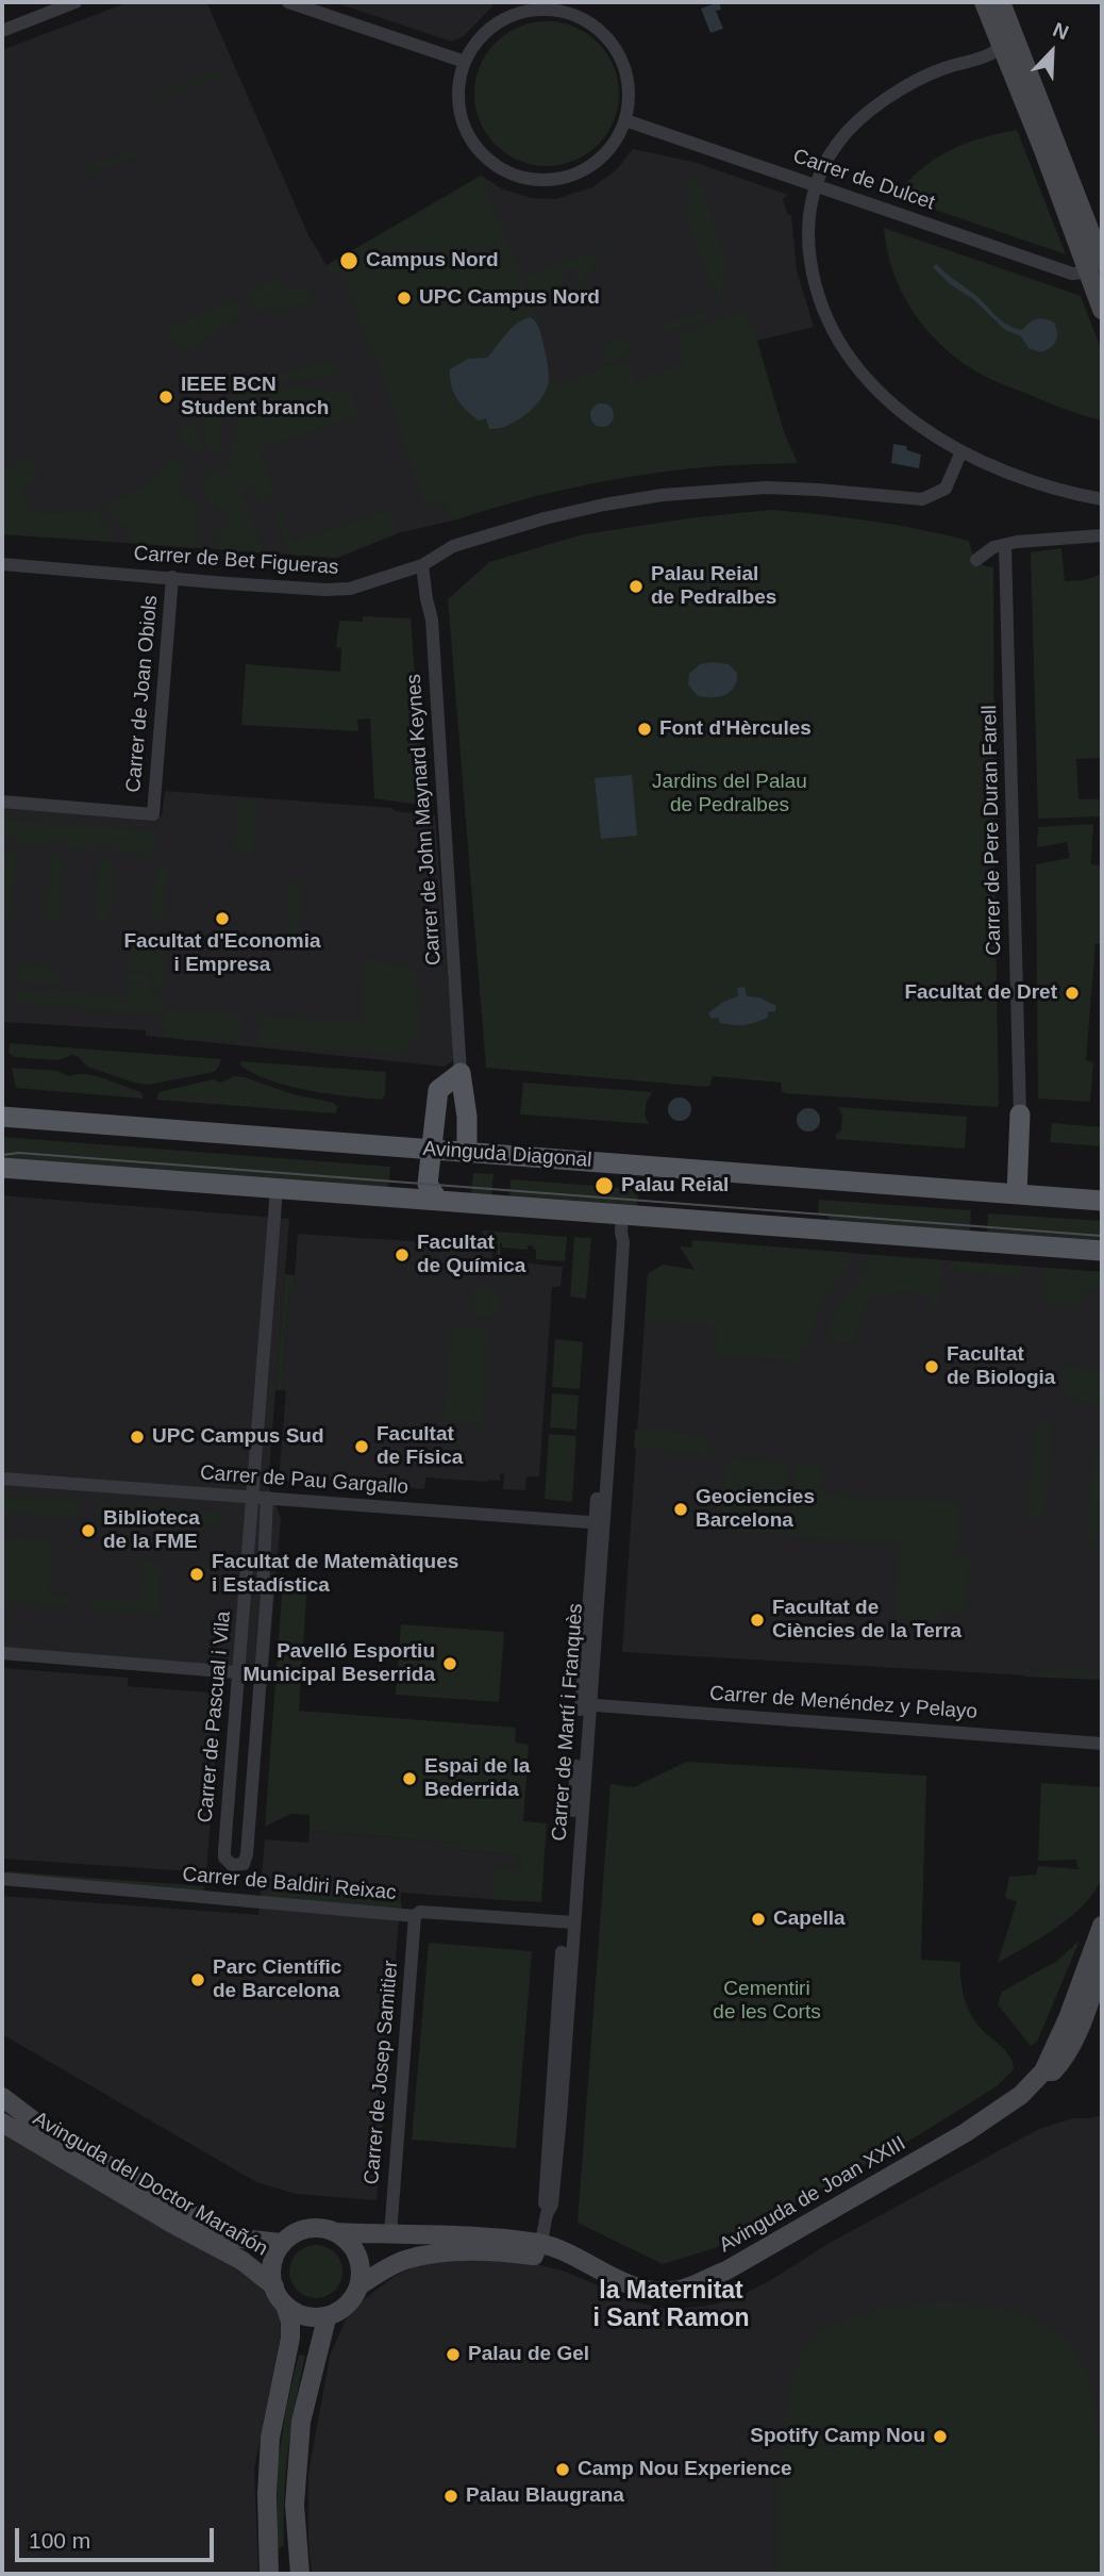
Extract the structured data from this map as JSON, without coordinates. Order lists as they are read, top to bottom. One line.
{"streets":{"main road":["Avinguda Diagonal"],"street":["Carrer de Dulcet","Carrer de Bet Figueras","Carrer de Joan Obiols","Carrer de John Maynard Keynes","Carrer de Pere Duran Farell","Carrer de Pau Gargallo","Carrer de Menéndez y Pelayo","Carrer de Pascual i Vila","Carrer de Martí i Franquès","Carrer de Baldiri Reixac","Carrer de Josep Samitier","Avinguda del Doctor Marañón","Avinguda de Joan XXIII"]},"crossings":[["Carrer de Bet Figueras","Carrer de Joan Obiols"],["Carrer de Bet Figueras","Carrer de John Maynard Keynes"],["Carrer de Pau Gargallo","Carrer de Pascual i Vila"],["Carrer de Pau Gargallo","Carrer de Martí i Franquès"],["Carrer de Menéndez y Pelayo","Carrer de Martí i Franquès"],["Carrer de Martí i Franquès","Carrer de Baldiri Reixac"],["Carrer de Martí i Franquès","Avinguda de Joan XXIII"],["Carrer de Baldiri Reixac","Carrer de Josep Samitier"],["Carrer de Josep Samitier","Avinguda de Joan XXIII"],["Avinguda del Doctor Marañón","Avinguda de Joan XXIII"]],"districts":["la Maternitat i Sant Ramon"],"parks":["Jardins del Palau de Pedralbes","Cementiri de les Corts"],"places":["Campus Nord","UPC Campus Nord","IEEE BCN Student branch","Palau Reial de Pedralbes","Font d'Hèrcules","Facultat d'Economia i Empresa","Facultat de Dret","Palau Reial","Facultat de Química","Facultat de Biologia","UPC Campus Sud","Facultat de Física","Geociencies Barcelona","Biblioteca de la FME","Facultat de Matemàtiques i Estadística","Facultat de Ciències de la Terra","Pavelló Esportiu Municipal Beserrida","Espai de la Bederrida","Capella","Parc Científic de Barcelona","Palau de Gel","Spotify Camp Nou","Camp Nou Experience","Palau Blaugrana"],"scale_bar":"100 m","north":"top right"}
